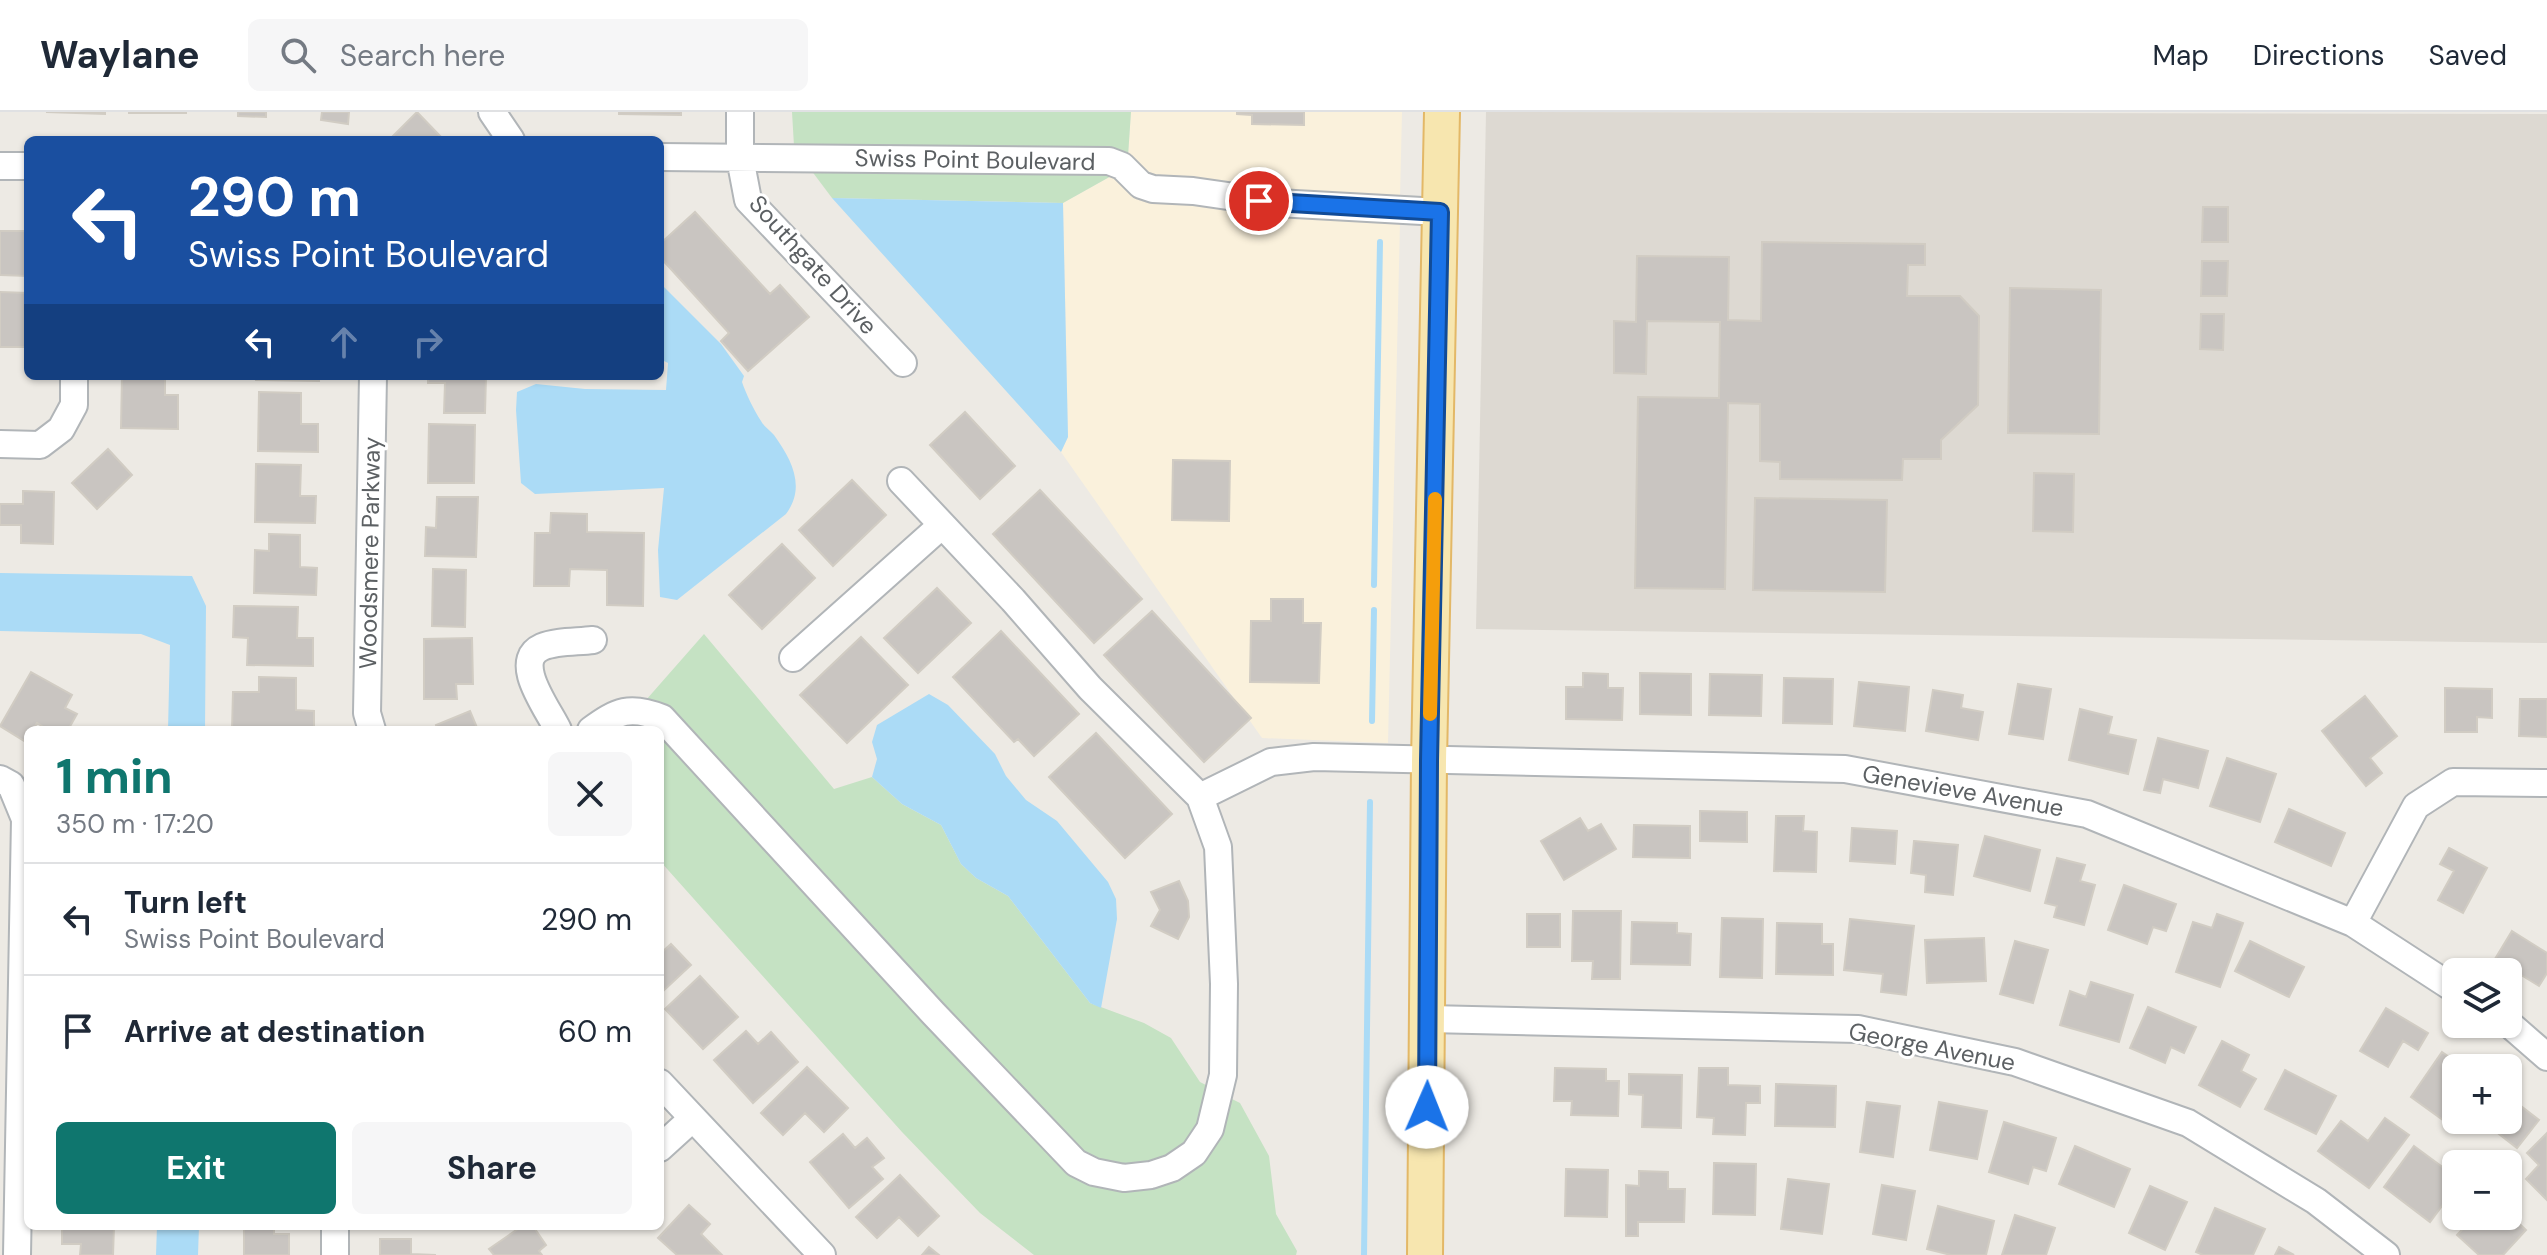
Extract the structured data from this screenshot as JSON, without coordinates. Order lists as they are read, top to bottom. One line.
{"streets":{"street":["Swiss Point Boulevard","Southgate Drive","Woodsmere Parkway","Genevieve Avenue","George Avenue"]},"crossings":[["Swiss Point Boulevard","Southgate Drive"]],"page":{"header":"Waylane","search":"Search here","nav":["Map","Directions","Saved"],"turn":["290 m","Swiss Point Boulevard"],"heading":["1 min","350 m · 17:20"],"list":[{"name":"Turn left","note":"Swiss Point Boulevard","value":"290 m"},{"name":"Arrive at destination","value":"60 m"}],"map_buttons":["+","−"],"buttons":["Exit","Share"]}}
